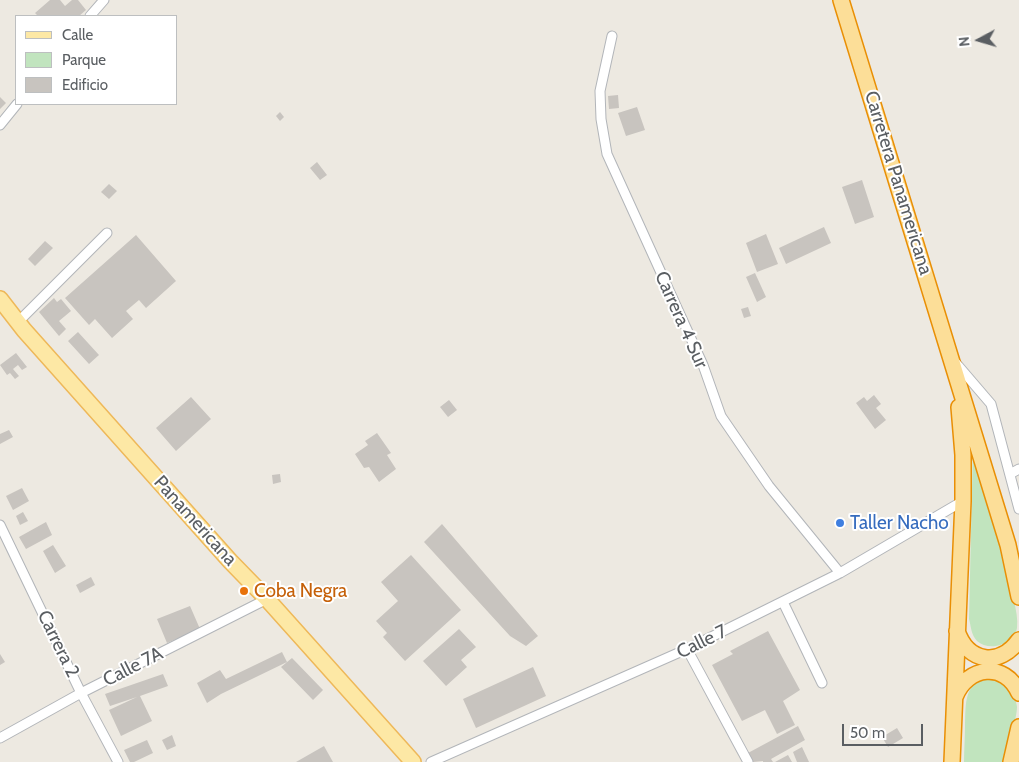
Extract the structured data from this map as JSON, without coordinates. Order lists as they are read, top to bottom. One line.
{"streets":{"highway":["Carretera Panamericana"],"main road":["Panamericana"],"street":["Carrera 4 Sur","Calle 7","Carrera 2","Calle 7A"]},"crossings":[["Carretera Panamericana","Calle 7"],["Carrera 4 Sur","Calle 7"],["Panamericana","Calle 7A"],["Carrera 2","Calle 7A"]],"places":["Taller Nacho","Coba Negra"],"legend":["Calle","Parque","Edificio"],"scale_bar":"50 m","north":"left"}
